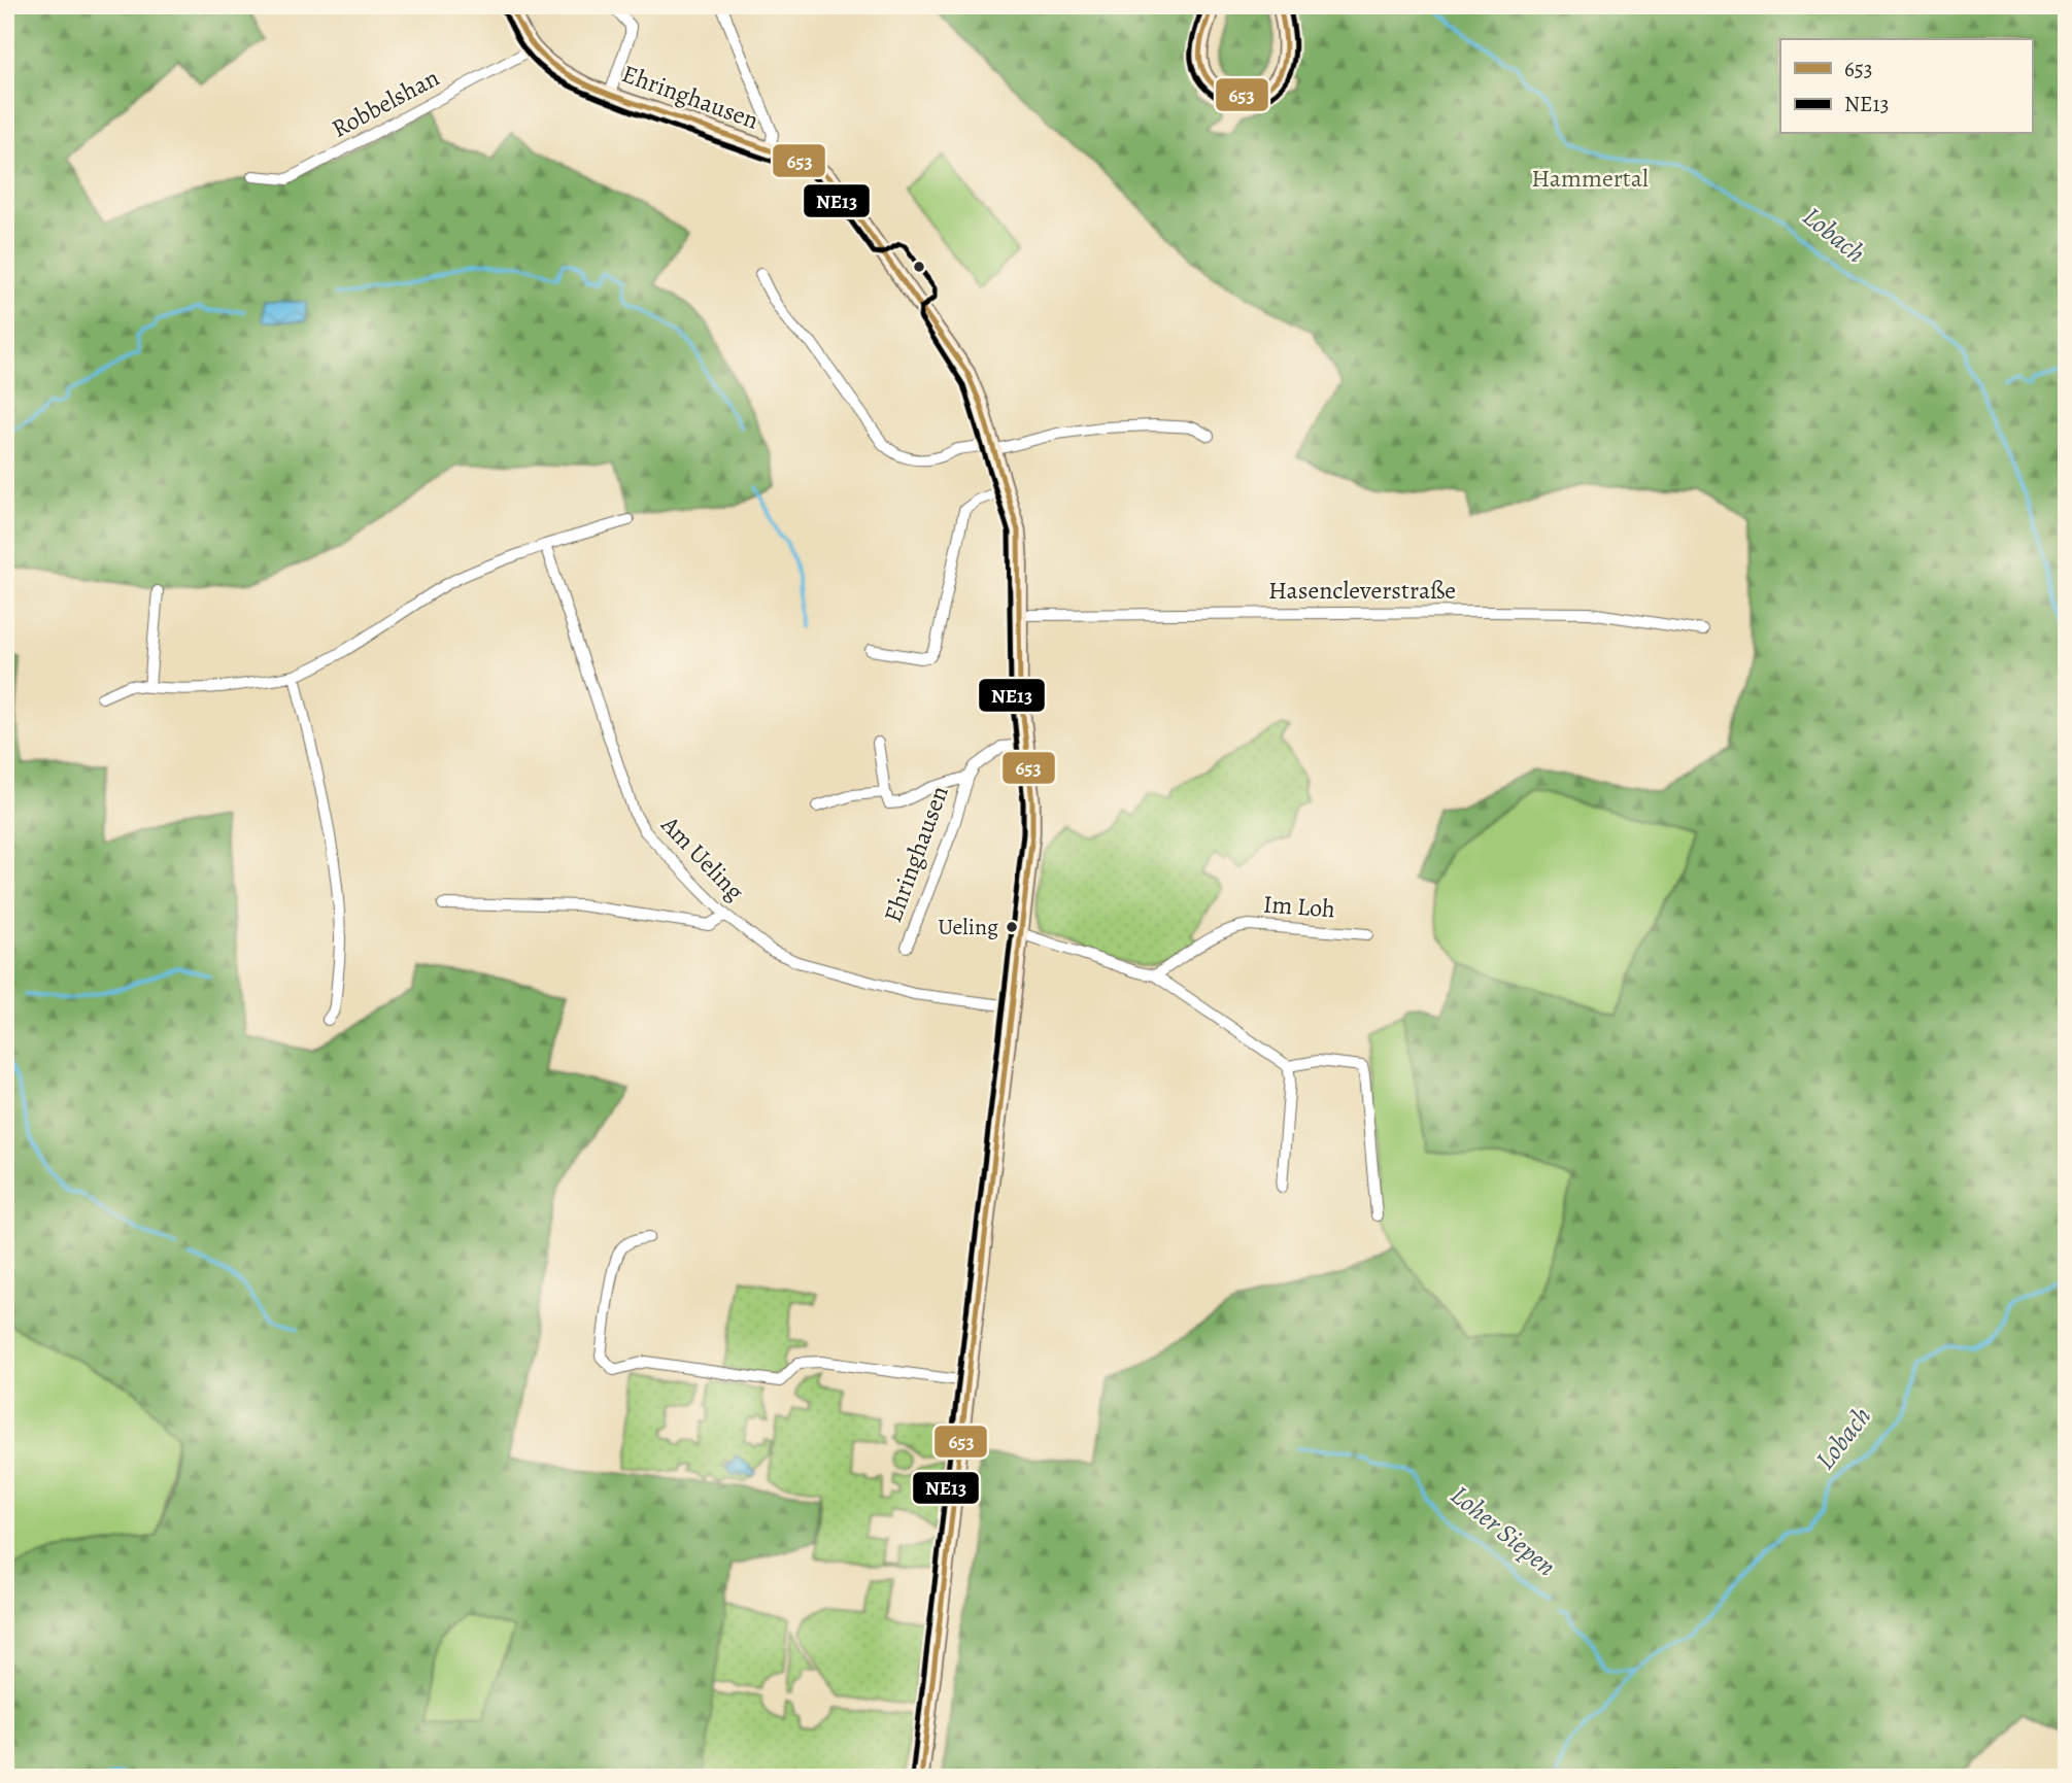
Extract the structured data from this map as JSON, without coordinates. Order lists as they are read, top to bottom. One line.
{"streets":{"main road":["Ehringhausen"],"street":["Robbelshan","Hasencleverstraße","Am Ueling","Im Loh"]},"crossings":[["Ehringhausen","Robbelshan"],["Ehringhausen","Hasencleverstraße"],["Ehringhausen","Am Ueling"]],"water":["Lobach","Loher Siepen"],"parks":["Hammertal"],"places":["Ueling"],"lines":["transit line 653","transit line NE13"],"legend":["653","NE13"]}
